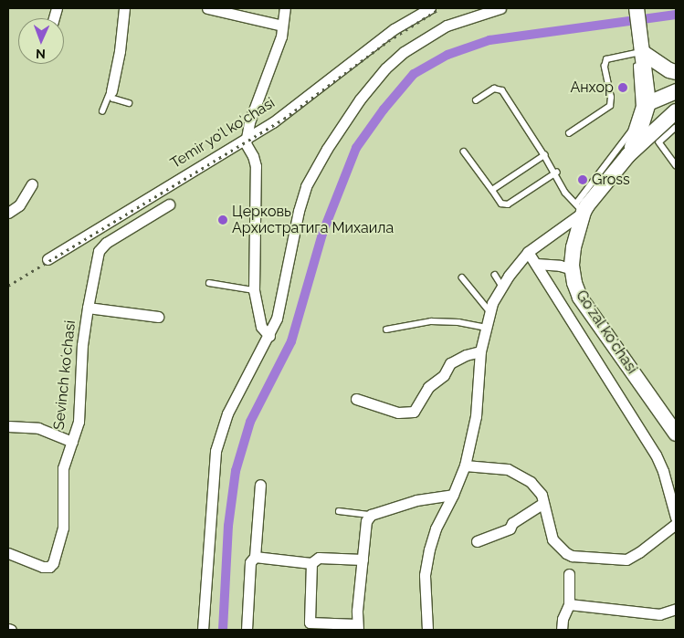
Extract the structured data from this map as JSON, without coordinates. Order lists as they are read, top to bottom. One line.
{"streets":{"main road":["Goʻzal koʻchasi"],"street":["Temir yoʻl koʻchasi","Sevinch koʻchasi"]},"places":["Анхор","Gross","Церковь Архистратига Михаила"],"north":"bottom"}
